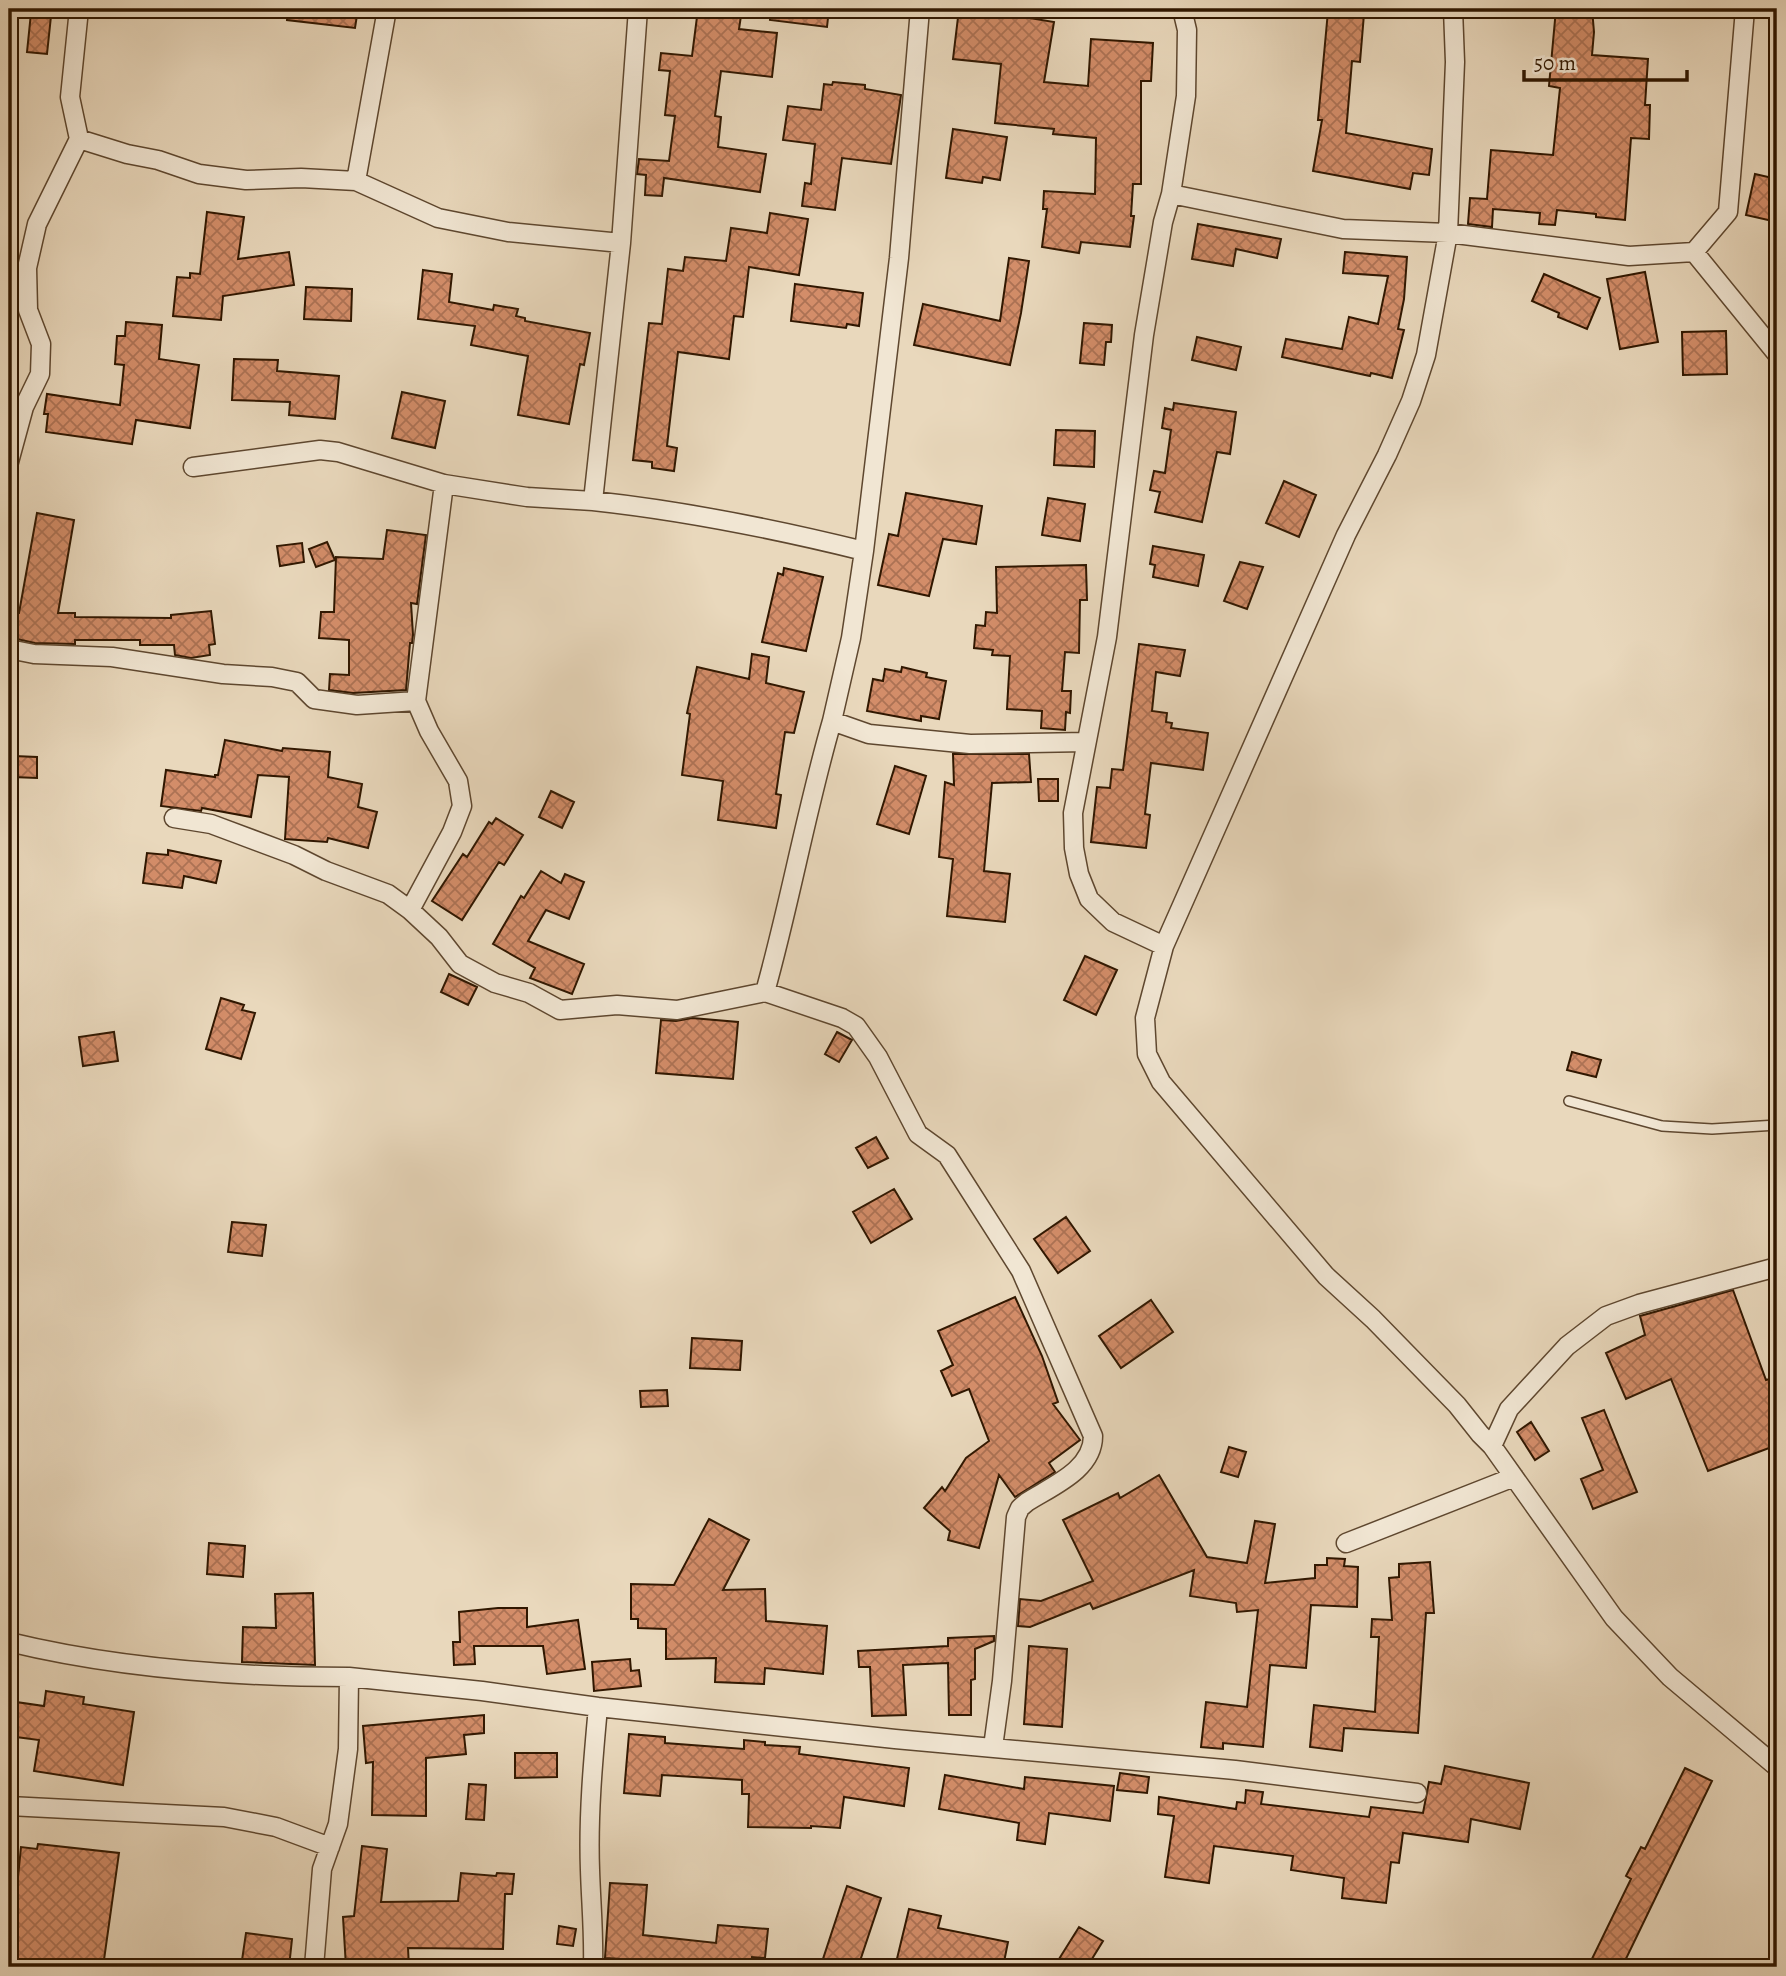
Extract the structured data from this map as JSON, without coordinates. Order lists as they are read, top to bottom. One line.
{"scale_bar":"50 m"}
